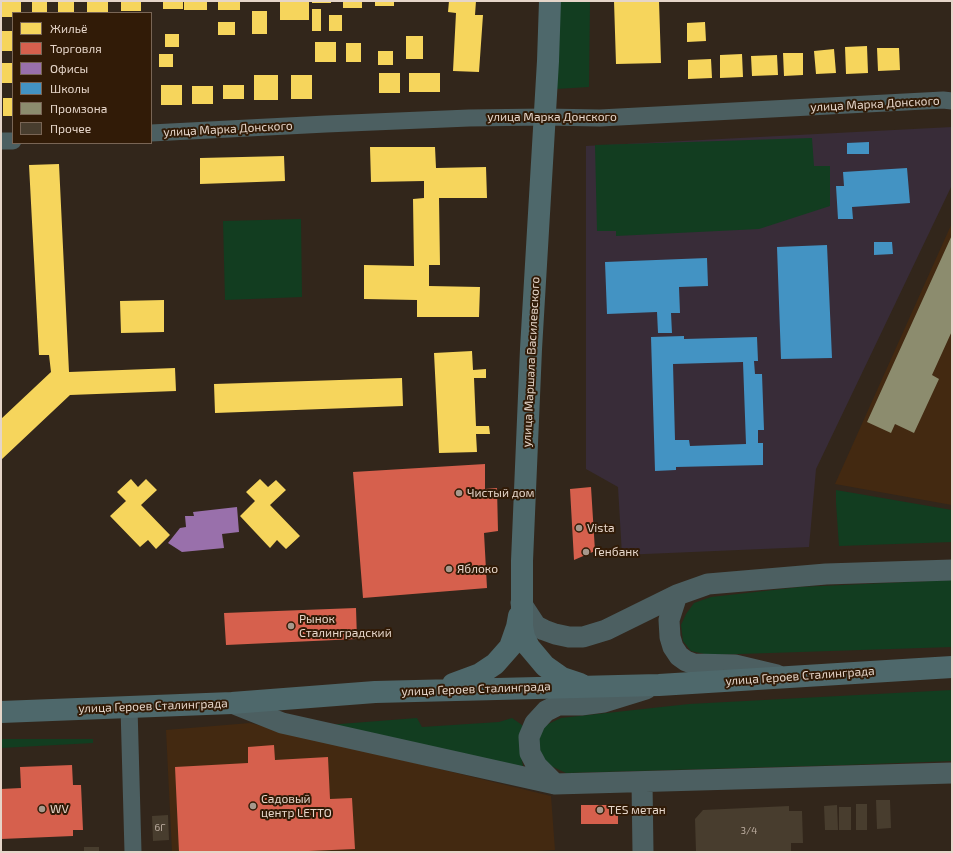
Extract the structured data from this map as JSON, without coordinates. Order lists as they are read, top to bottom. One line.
{"streets":{"main road":["улица Маршала Василевского","улица Героев Сталинграда"],"street":["улица Марка Донского"]},"crossings":[["улица Марка Донского","улица Маршала Василевского"],["улица Маршала Василевского","улица Героев Сталинграда"]],"places":["Чистый дом","Vista","Генбанк","Яблоко","Рынок Сталинградский","Садовый центр LETTO","WV","TES метан"],"house_numbers":["6Г","3/4"],"legend":["Жильё","Торговля","Офисы","Школы","Промзона","Прочее"]}
